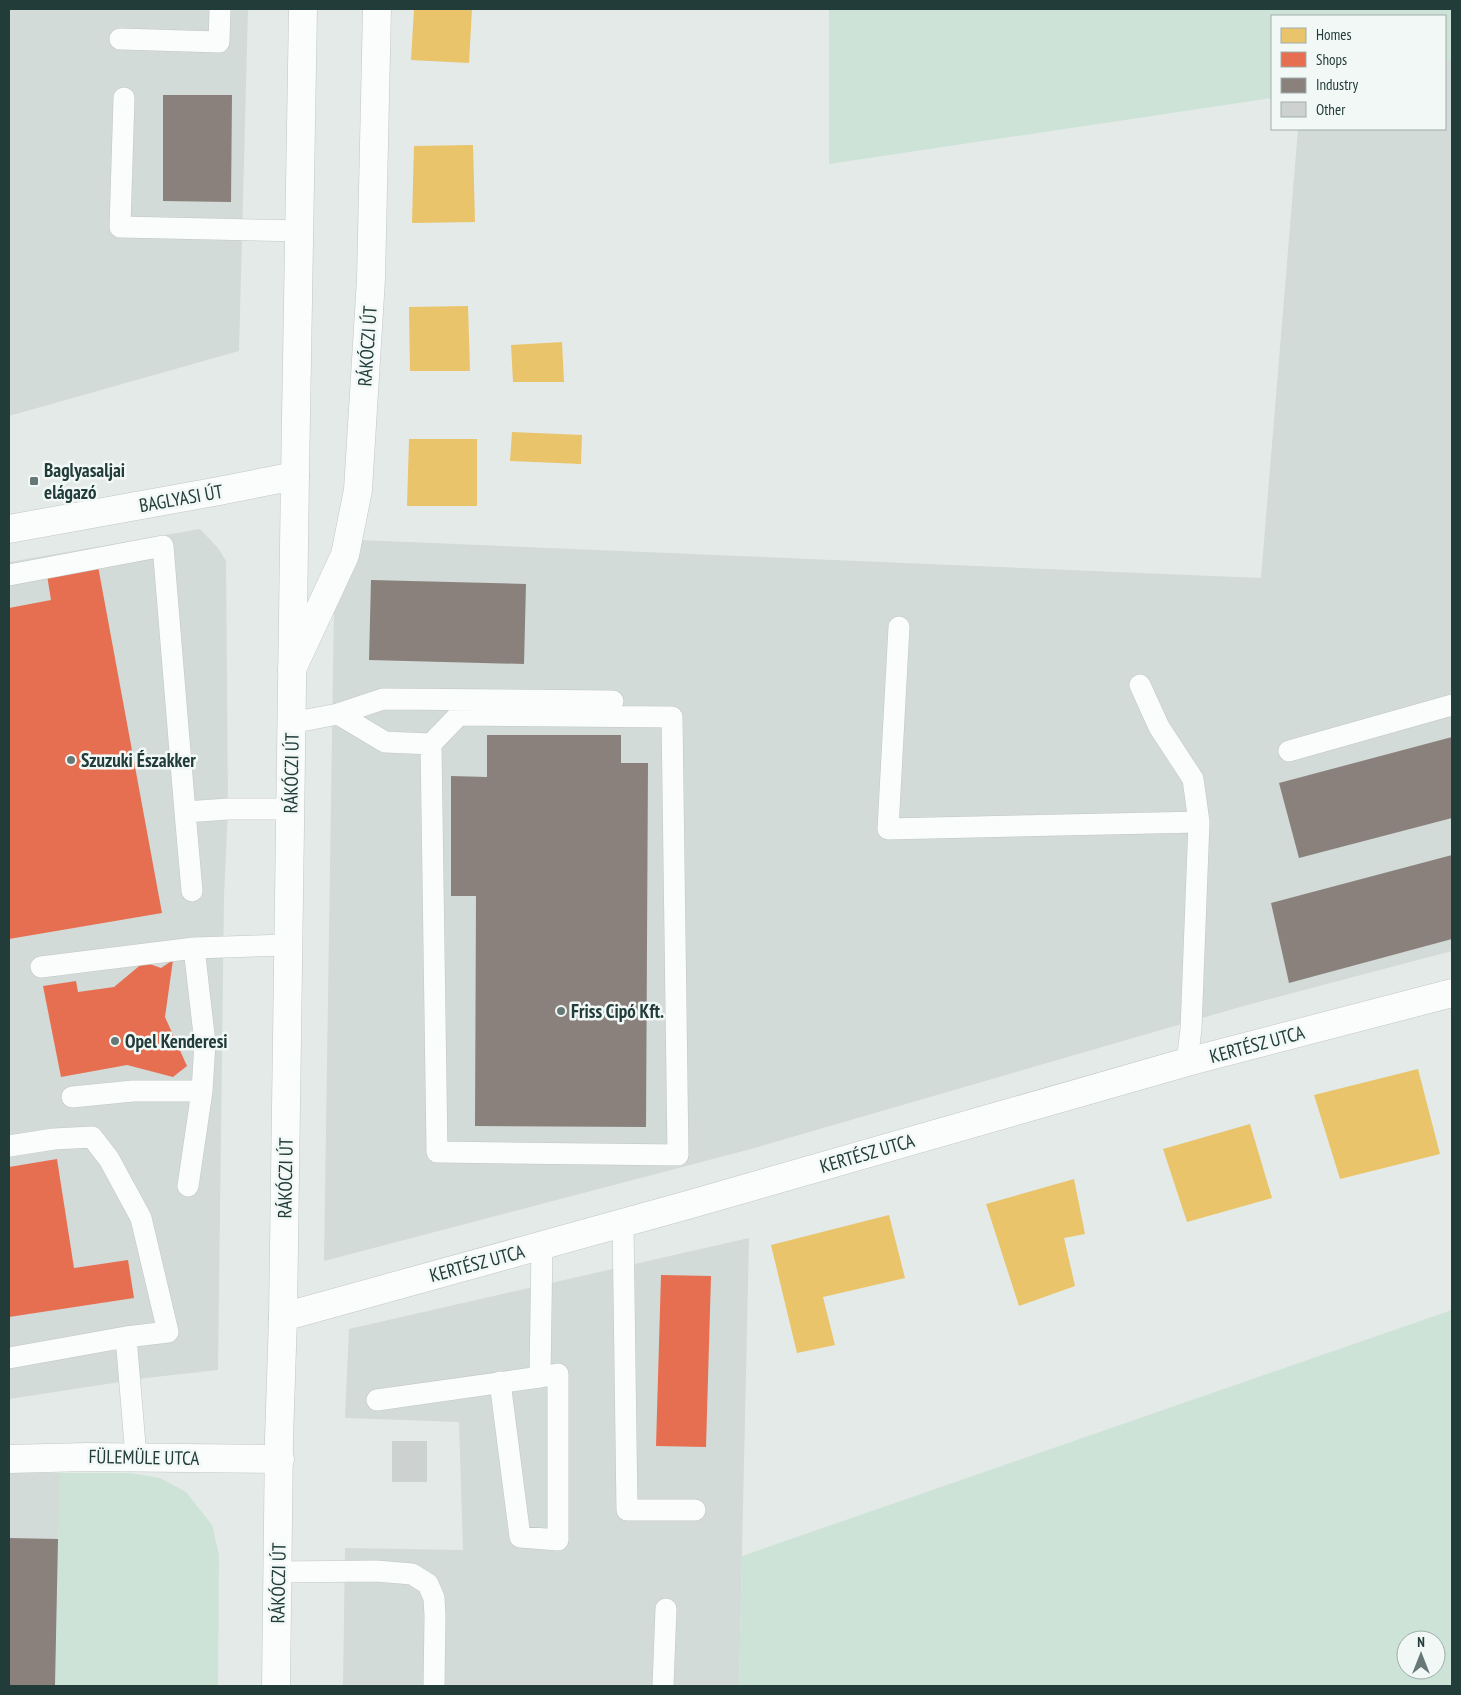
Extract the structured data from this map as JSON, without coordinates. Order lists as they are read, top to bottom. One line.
{"streets":{"street":["RÁKÓCZI ÚT","BAGLYASI ÚT","KERTÉSZ UTCA","FÜLEMÜLE UTCA"]},"crossings":[["RÁKÓCZI ÚT","BAGLYASI ÚT"],["RÁKÓCZI ÚT","KERTÉSZ UTCA"],["RÁKÓCZI ÚT","FÜLEMÜLE UTCA"]],"places":{"transit":["Baglyasaljai elágazó"],"other":["Szuzuki Északker","Friss Cipó Kft.","Opel Kenderesi"]},"legend":["Homes","Shops","Industry","Other"],"north":"top"}
